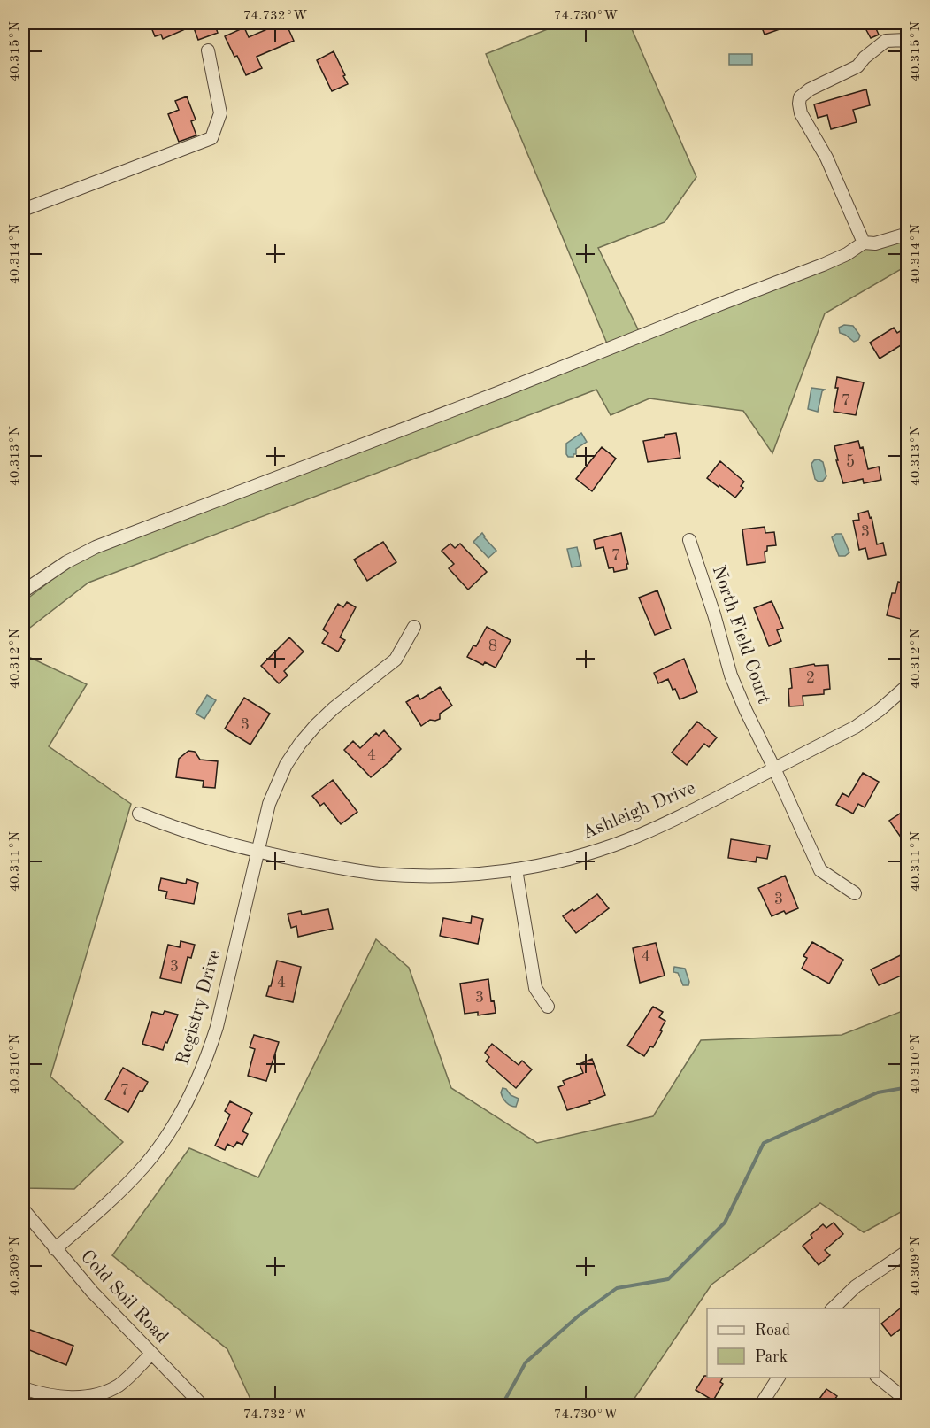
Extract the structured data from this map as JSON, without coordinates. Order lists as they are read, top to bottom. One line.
{"streets":{"street":["North Field Court","Ashleigh Drive","Registry Drive","Cold Soil Road"]},"crossings":[["North Field Court","Ashleigh Drive"],["Ashleigh Drive","Registry Drive"],["Registry Drive","Cold Soil Road"]],"house_numbers":["7","5","3","7","8","2","3","4","3","4","3","4","3","7"],"legend":["Road","Park"],"coordinates":["74.732°W","74.730°W","40.315°N","40.314°N","40.313°N","40.312°N","40.311°N","40.310°N","40.309°N"]}
